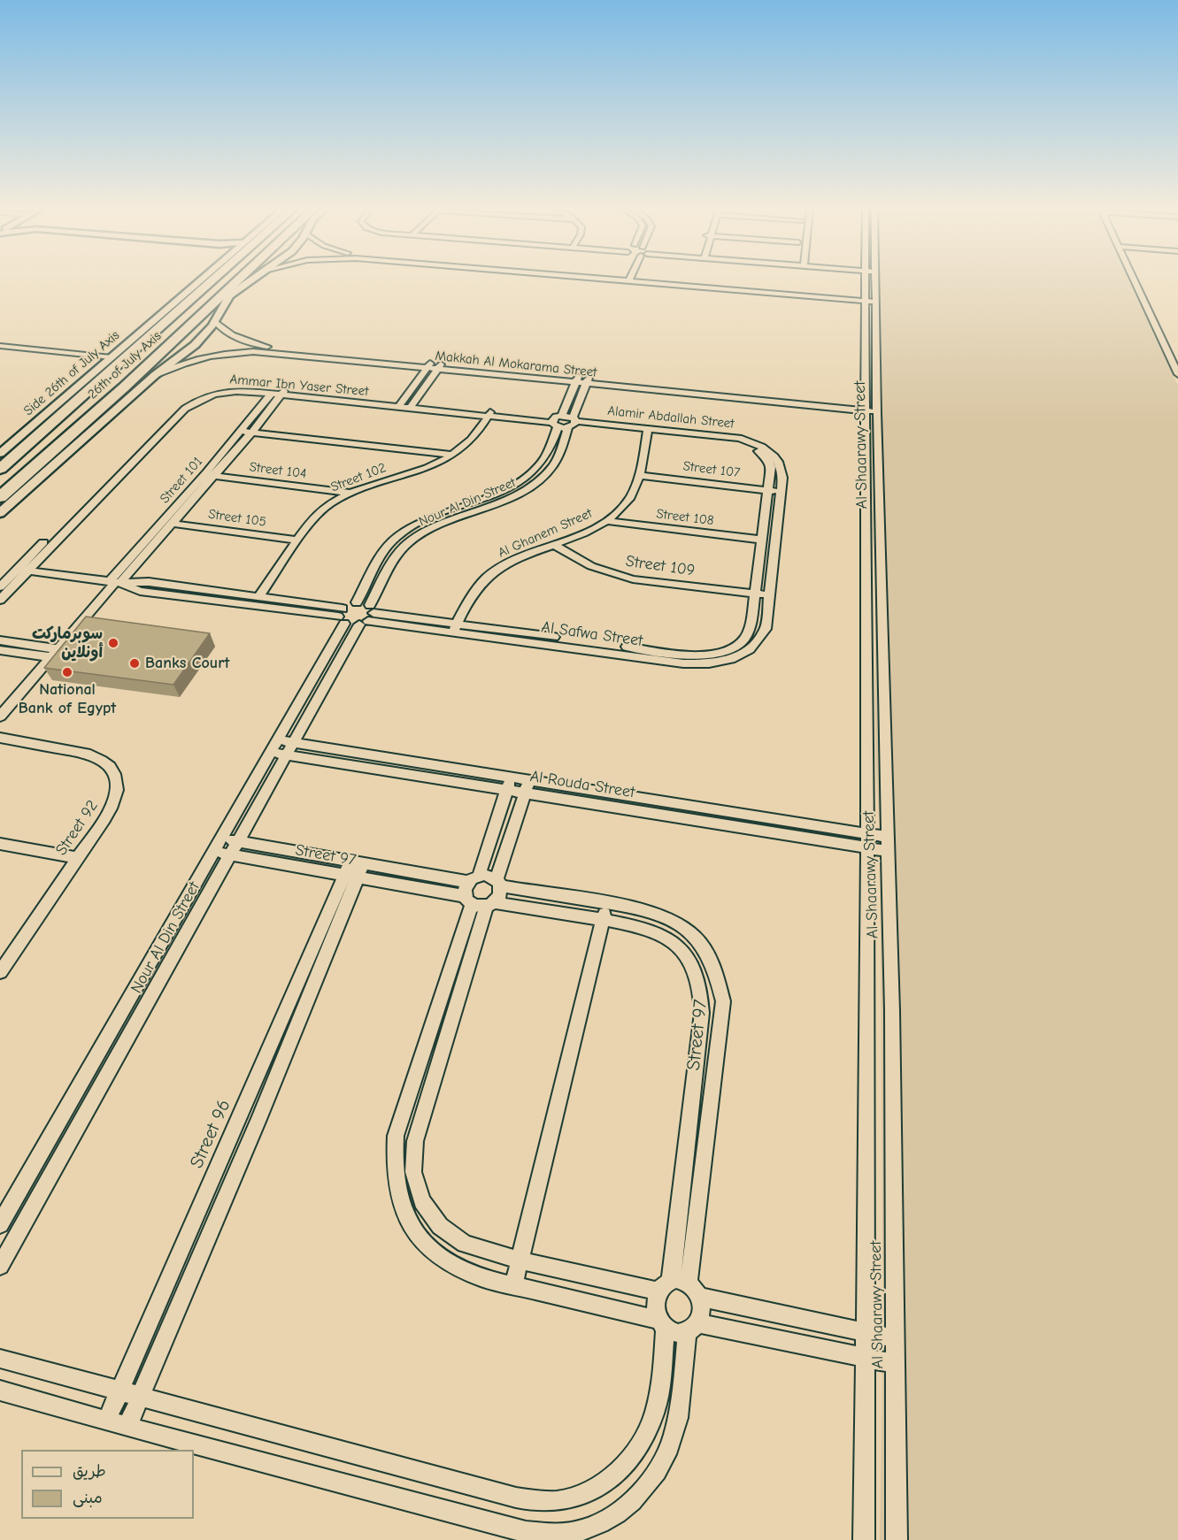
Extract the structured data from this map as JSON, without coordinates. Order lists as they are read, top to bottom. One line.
{"streets":{"highway":["26th of July Axis"],"street":["Makkah Al Mokarama Street","Side 26th of July Axis","Ammar Ibn Yaser Street","Alamir Abdallah Street","Al Shaarawy Street","Street 107","Street 104","Street 102","Street 101","Nour Al Din Street","Street 108","Street 105","Al Ghanem Street","Street 109","Al Safwa Street","Al Rouda Street","Street 92","Street 97","Street 96"]},"crossings":[["Makkah Al Mokarama Street","Al Shaarawy Street"],["Makkah Al Mokarama Street","Nour Al Din Street"],["26th of July Axis","Side 26th of July Axis"],["Ammar Ibn Yaser Street","Street 102"],["Ammar Ibn Yaser Street","Street 101"],["Ammar Ibn Yaser Street","Nour Al Din Street"],["Alamir Abdallah Street","Street 107"],["Alamir Abdallah Street","Nour Al Din Street"],["Alamir Abdallah Street","Street 108"],["Alamir Abdallah Street","Al Ghanem Street"],["Alamir Abdallah Street","Street 109"],["Alamir Abdallah Street","Al Safwa Street"],["Al Shaarawy Street","Al Rouda Street"],["Street 107","Al Ghanem Street"],["Street 104","Street 102"],["Street 104","Street 101"],["Street 102","Street 105"],["Street 101","Street 105"],["Nour Al Din Street","Al Safwa Street"],["Nour Al Din Street","Al Rouda Street"],["Nour Al Din Street","Street 97"],["Street 108","Al Ghanem Street"],["Al Ghanem Street","Street 109"],["Al Ghanem Street","Al Safwa Street"],["Street 109","Al Safwa Street"],["Street 97","Street 96"]],"places":["سوبرماركت أونلاين","Banks Court","National Bank of Egypt"],"legend":["طريق","مبنى"]}
